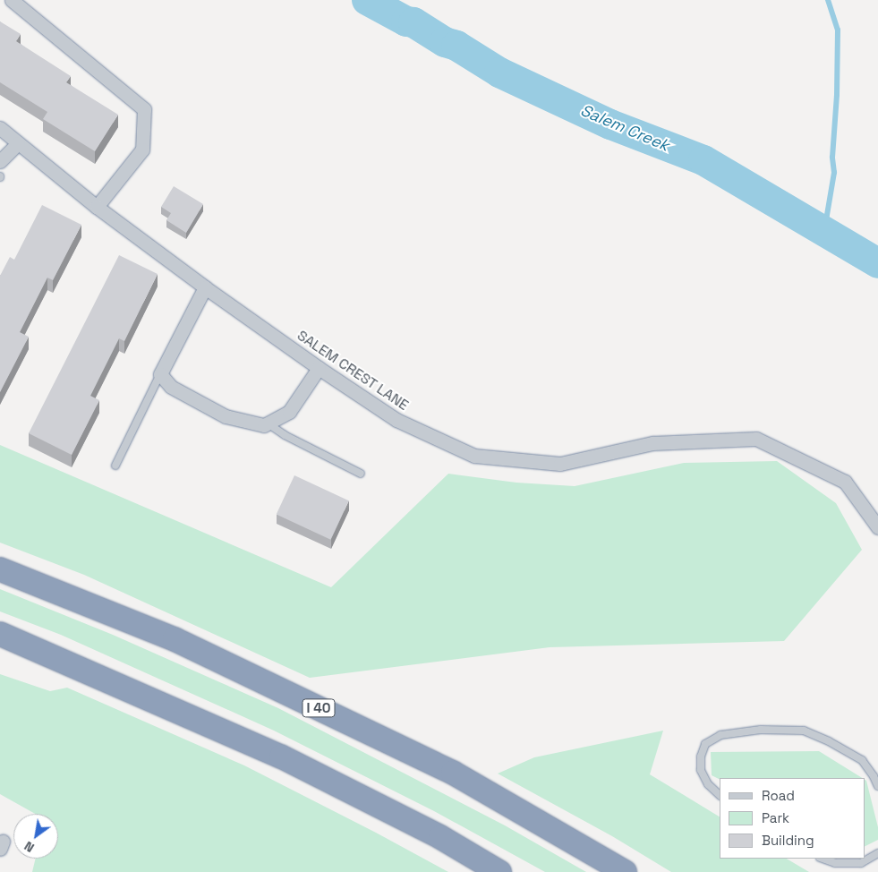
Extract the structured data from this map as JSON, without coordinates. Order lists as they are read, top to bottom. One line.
{"streets":{"highway":["I 40"],"street":["SALEM CREST LANE"]},"water":["Salem Creek"],"legend":["Road","Park","Building"],"north":"bottom left"}
